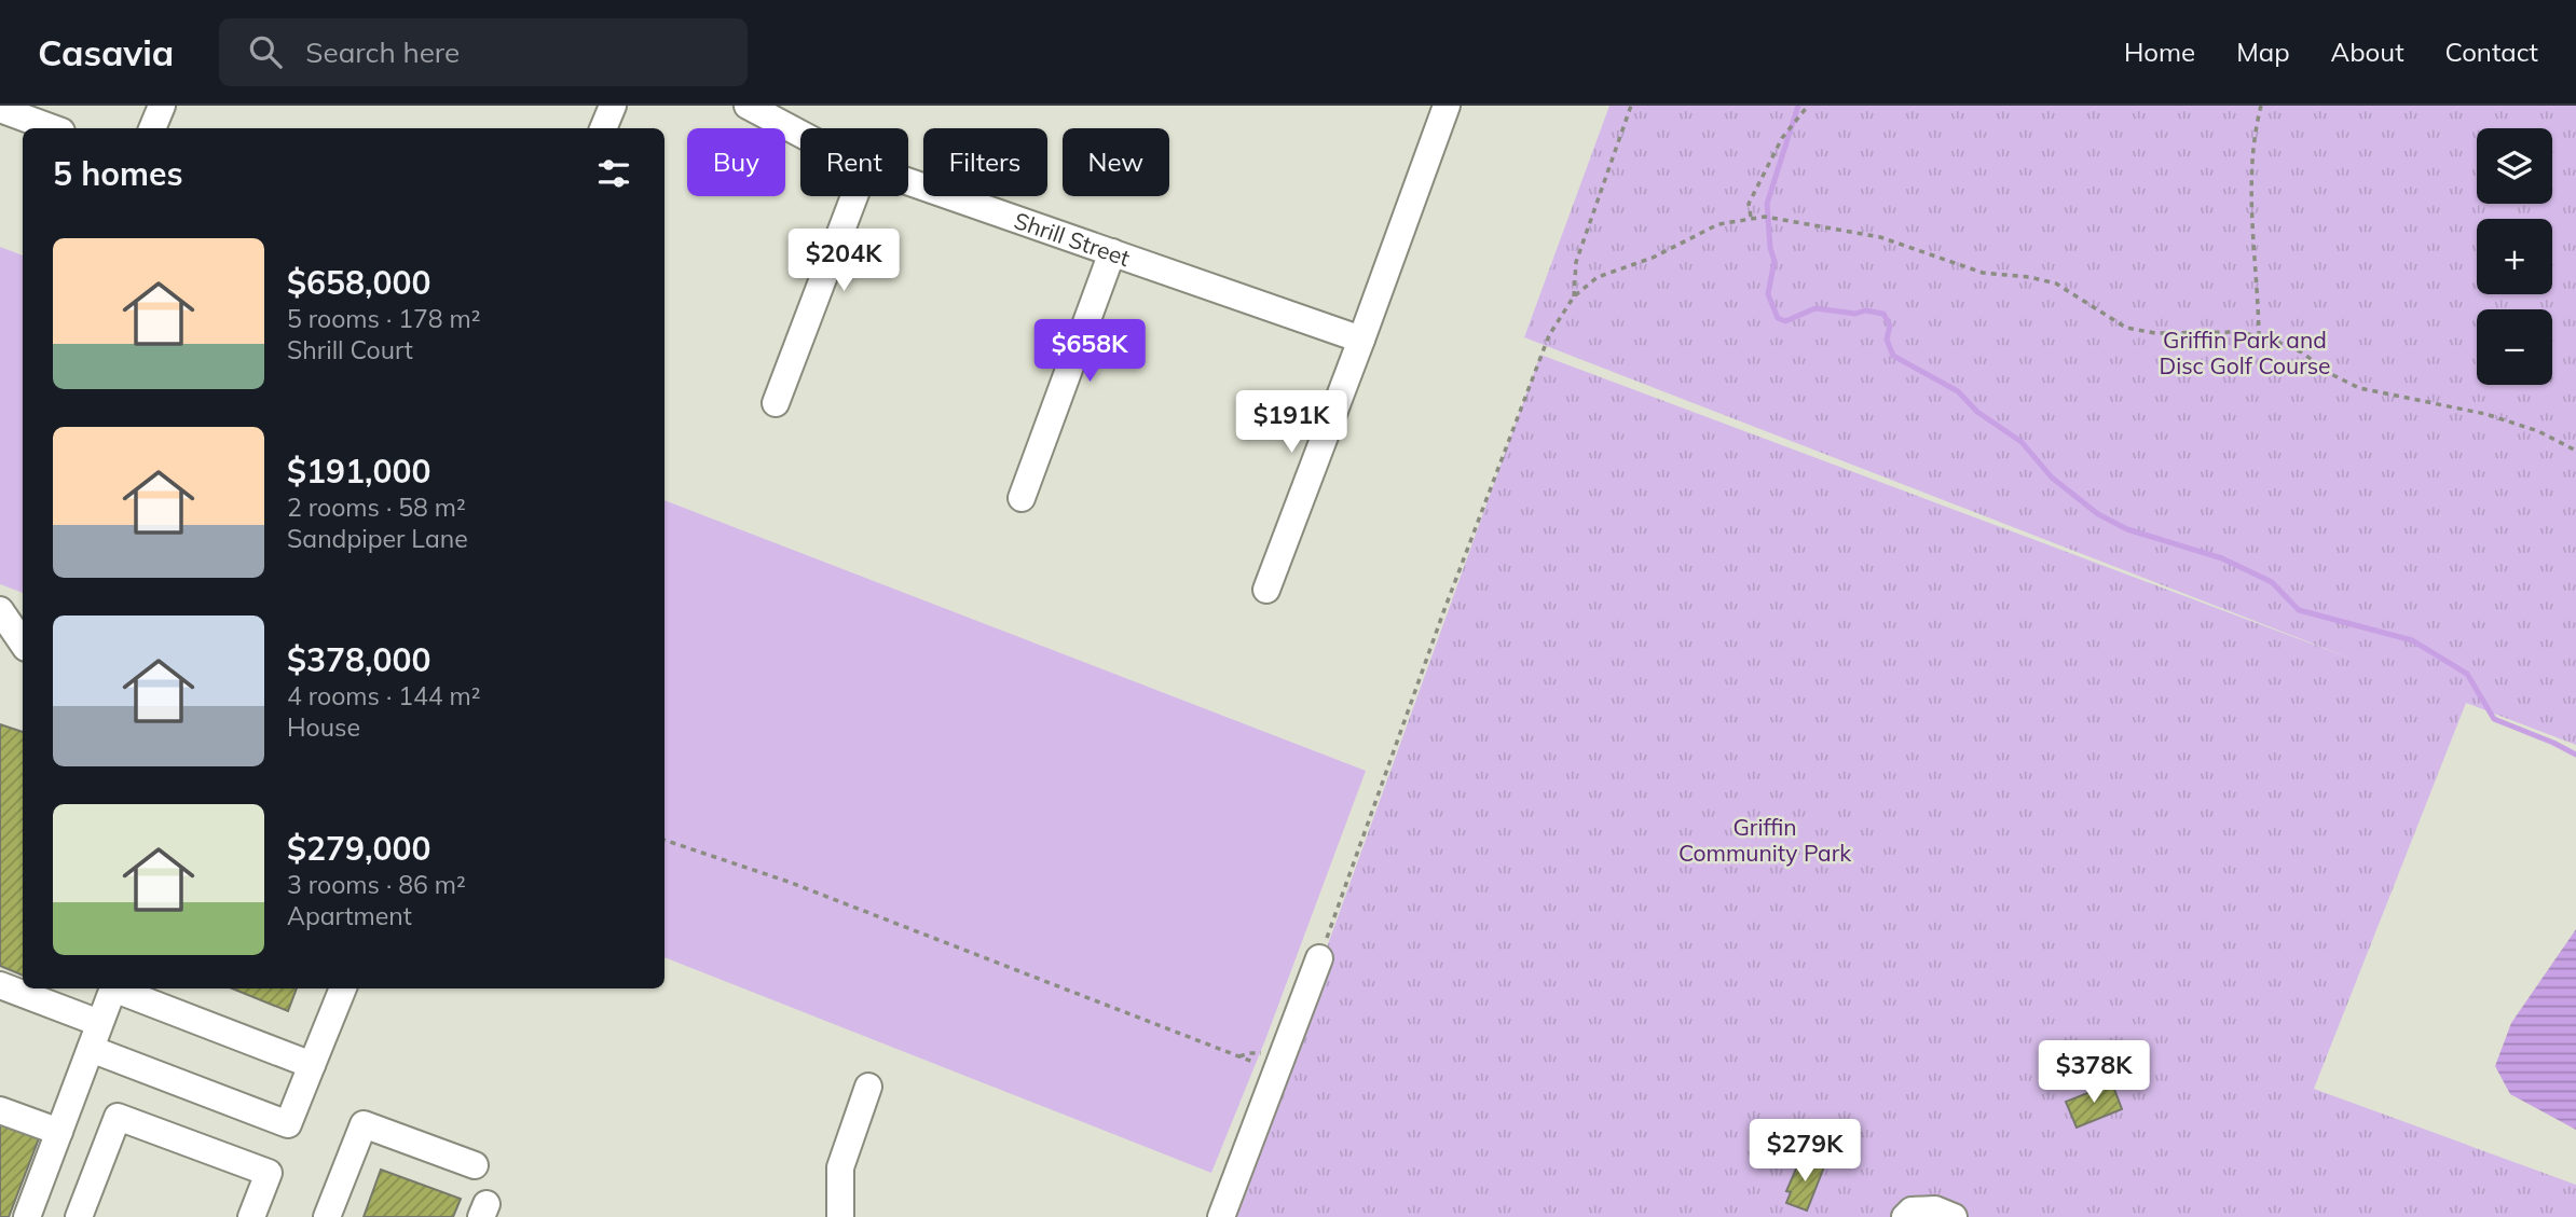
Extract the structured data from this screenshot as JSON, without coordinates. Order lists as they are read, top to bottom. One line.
{"streets":{"street":["Shrill Street"]},"parks":["Griffin Park and Disc Golf Course","Griffin Community Park"],"page":{"header":"Casavia","search":"Search here","nav":["Home","Map","About","Contact"],"map_buttons":["+","−"],"chip":["Buy","Rent","Filters","New"],"heading":"5 homes","list":[{"name":"$658,000","note":"5 rooms · 178 m² · Shrill Court"},{"name":"$191,000","note":"2 rooms · 58 m² · Sandpiper Lane"},{"name":"$378,000","note":"4 rooms · 144 m² · House"},{"name":"$279,000","note":"3 rooms · 86 m² · Apartment"}],"price":["$204K","$658K","$191K","$378K","$279K"]}}
